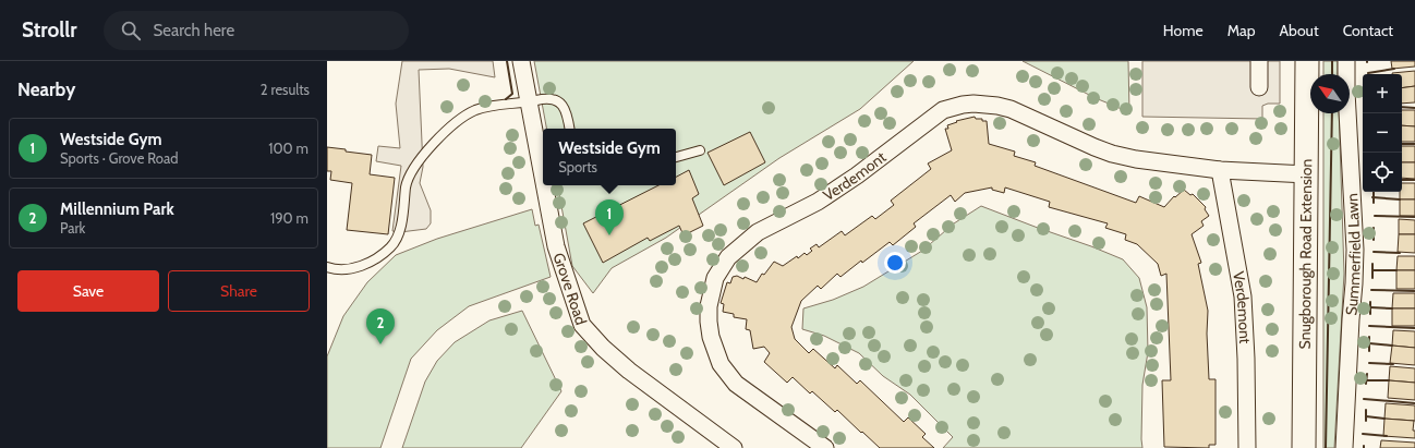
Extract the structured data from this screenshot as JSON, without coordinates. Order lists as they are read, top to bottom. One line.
{"streets":{"main road":["Snugborough Road Extension"],"street":["Verdemont","Summerfield Lawn","Grove Road"]},"crossings":[["Verdemont","Snugborough Road Extension"]],"north":"top left","page":{"header":"Strollr","search":"Search here","nav":["Home","Map","About","Contact"],"heading":["Nearby","2 results"],"map_buttons":["+","−"],"list":[{"mark":"1","name":"Westside Gym","note":"Sports · Grove Road","value":"100 m"},{"mark":"2","name":"Millennium Park","note":"Park","value":"190 m"}],"popup":["Westside Gym","Sports"],"pins":["1","2"],"buttons":["Save","Share"]}}
